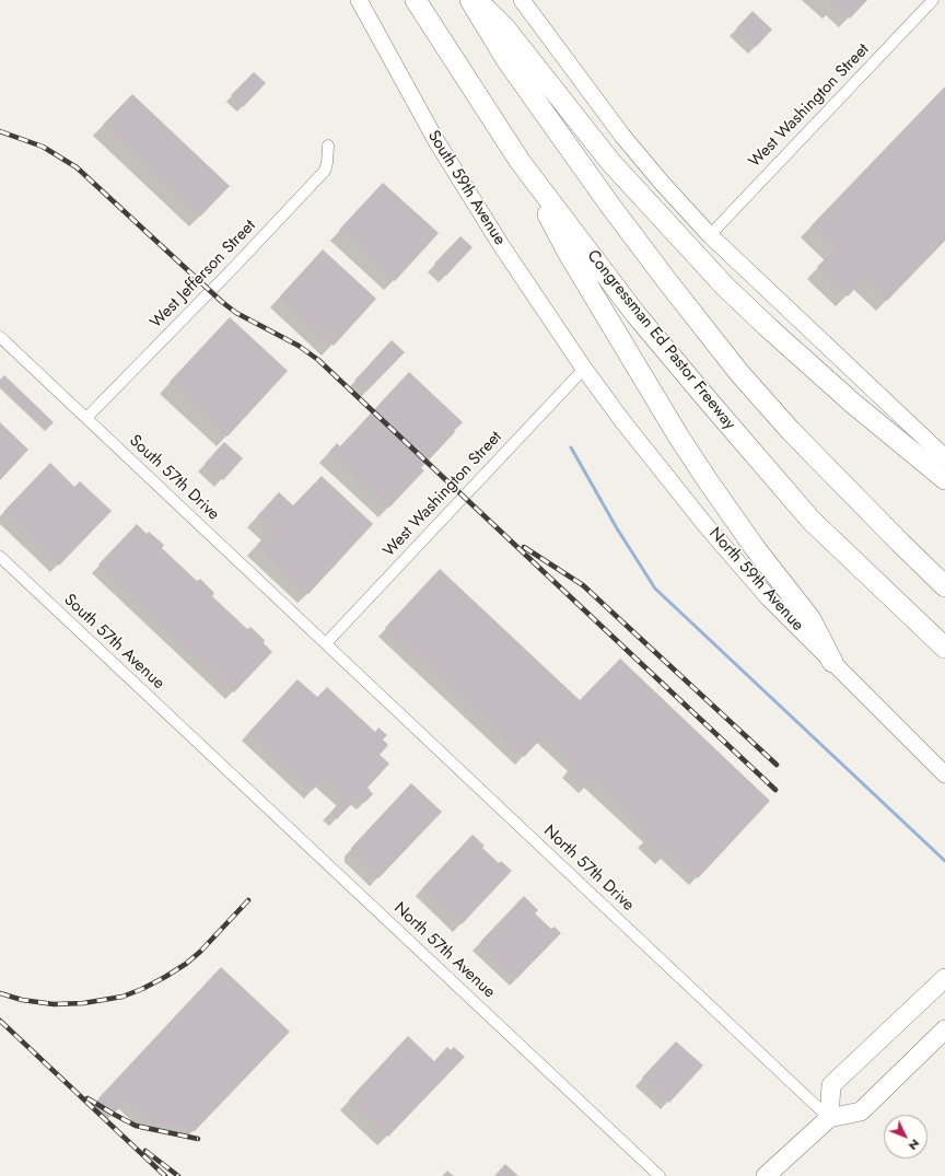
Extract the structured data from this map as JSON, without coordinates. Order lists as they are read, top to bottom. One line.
{"streets":{"highway":["Congressman Ed Pastor Freeway"],"main road":["South 59th Avenue","North 59th Avenue"],"street":["West Washington Street","West Jefferson Street","South 57th Drive","South 57th Avenue","North 57th Drive","North 57th Avenue"]},"crossings":[["West Washington Street","South 59th Avenue"],["West Washington Street","South 57th Drive"],["West Washington Street","North 59th Avenue"],["West Washington Street","North 57th Drive"],["South 59th Avenue","North 59th Avenue"],["West Jefferson Street","South 57th Drive"],["South 57th Drive","North 57th Drive"],["South 57th Avenue","North 57th Avenue"]],"north":"bottom right"}
